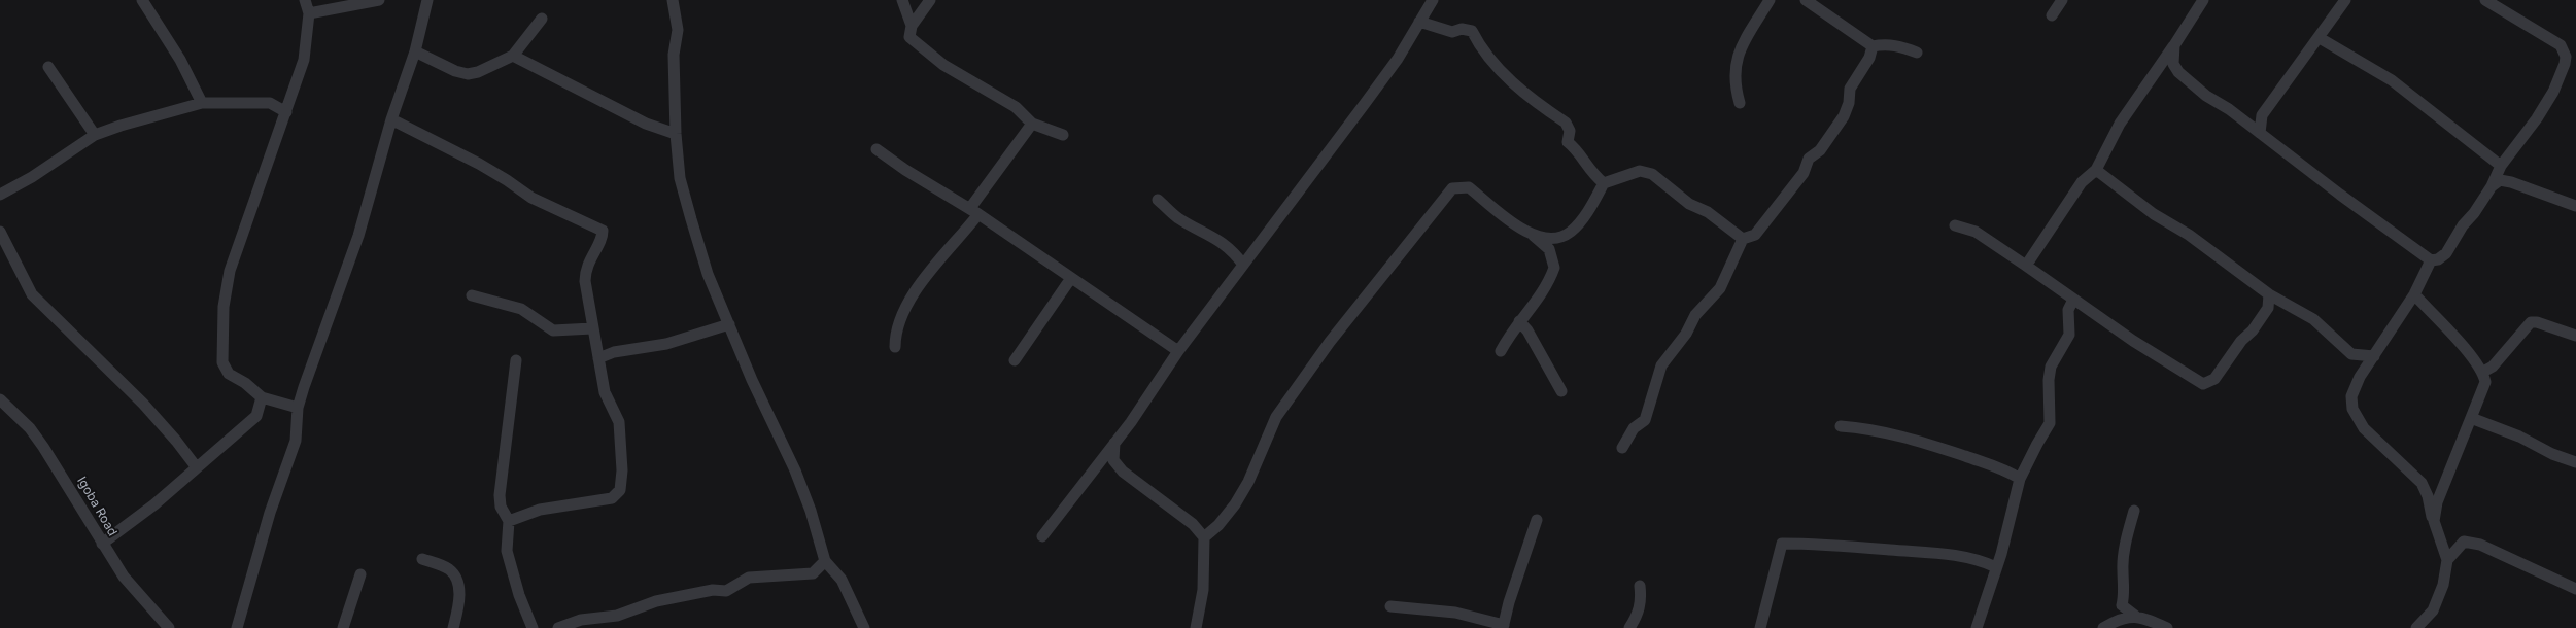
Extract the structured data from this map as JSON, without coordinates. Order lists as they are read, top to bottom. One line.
{"streets":{"street":["Igoba Road"]}}
